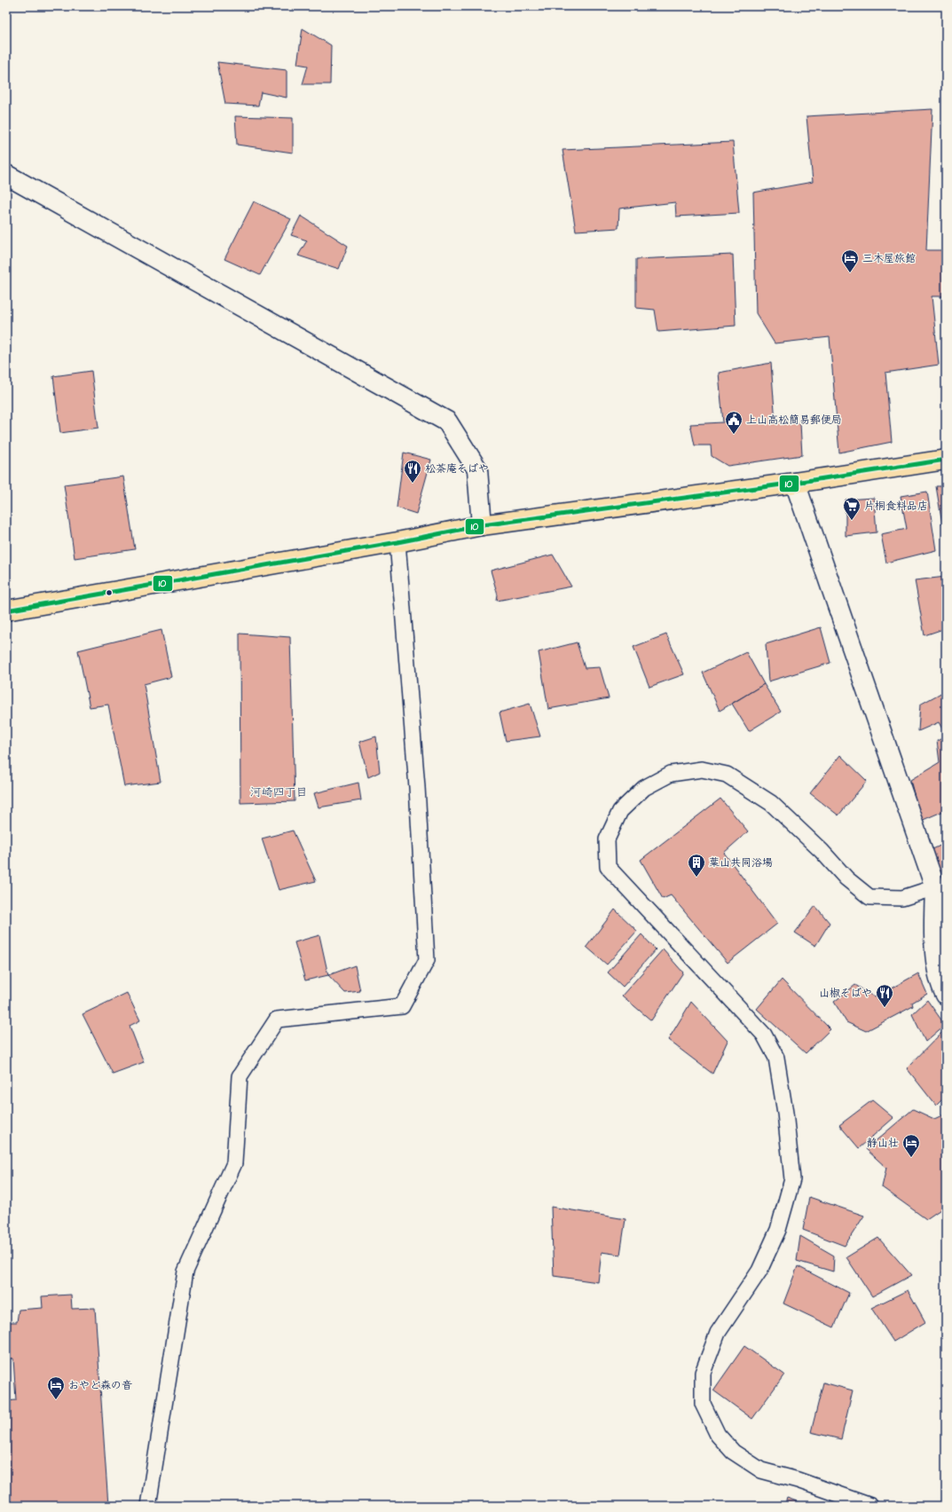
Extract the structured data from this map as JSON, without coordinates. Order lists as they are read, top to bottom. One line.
{"districts":["河崎四丁目"],"places":{"hotel":["三木屋旅館","静山壮","おやど森の音"],"public building":["上山高松簡易郵便局"],"restaurant":["松茶庵そばや","山椒そばや"],"supermarket":["片桐食料品店"],"building":["葉山共同浴場"]},"lines":["transit line 10"]}
